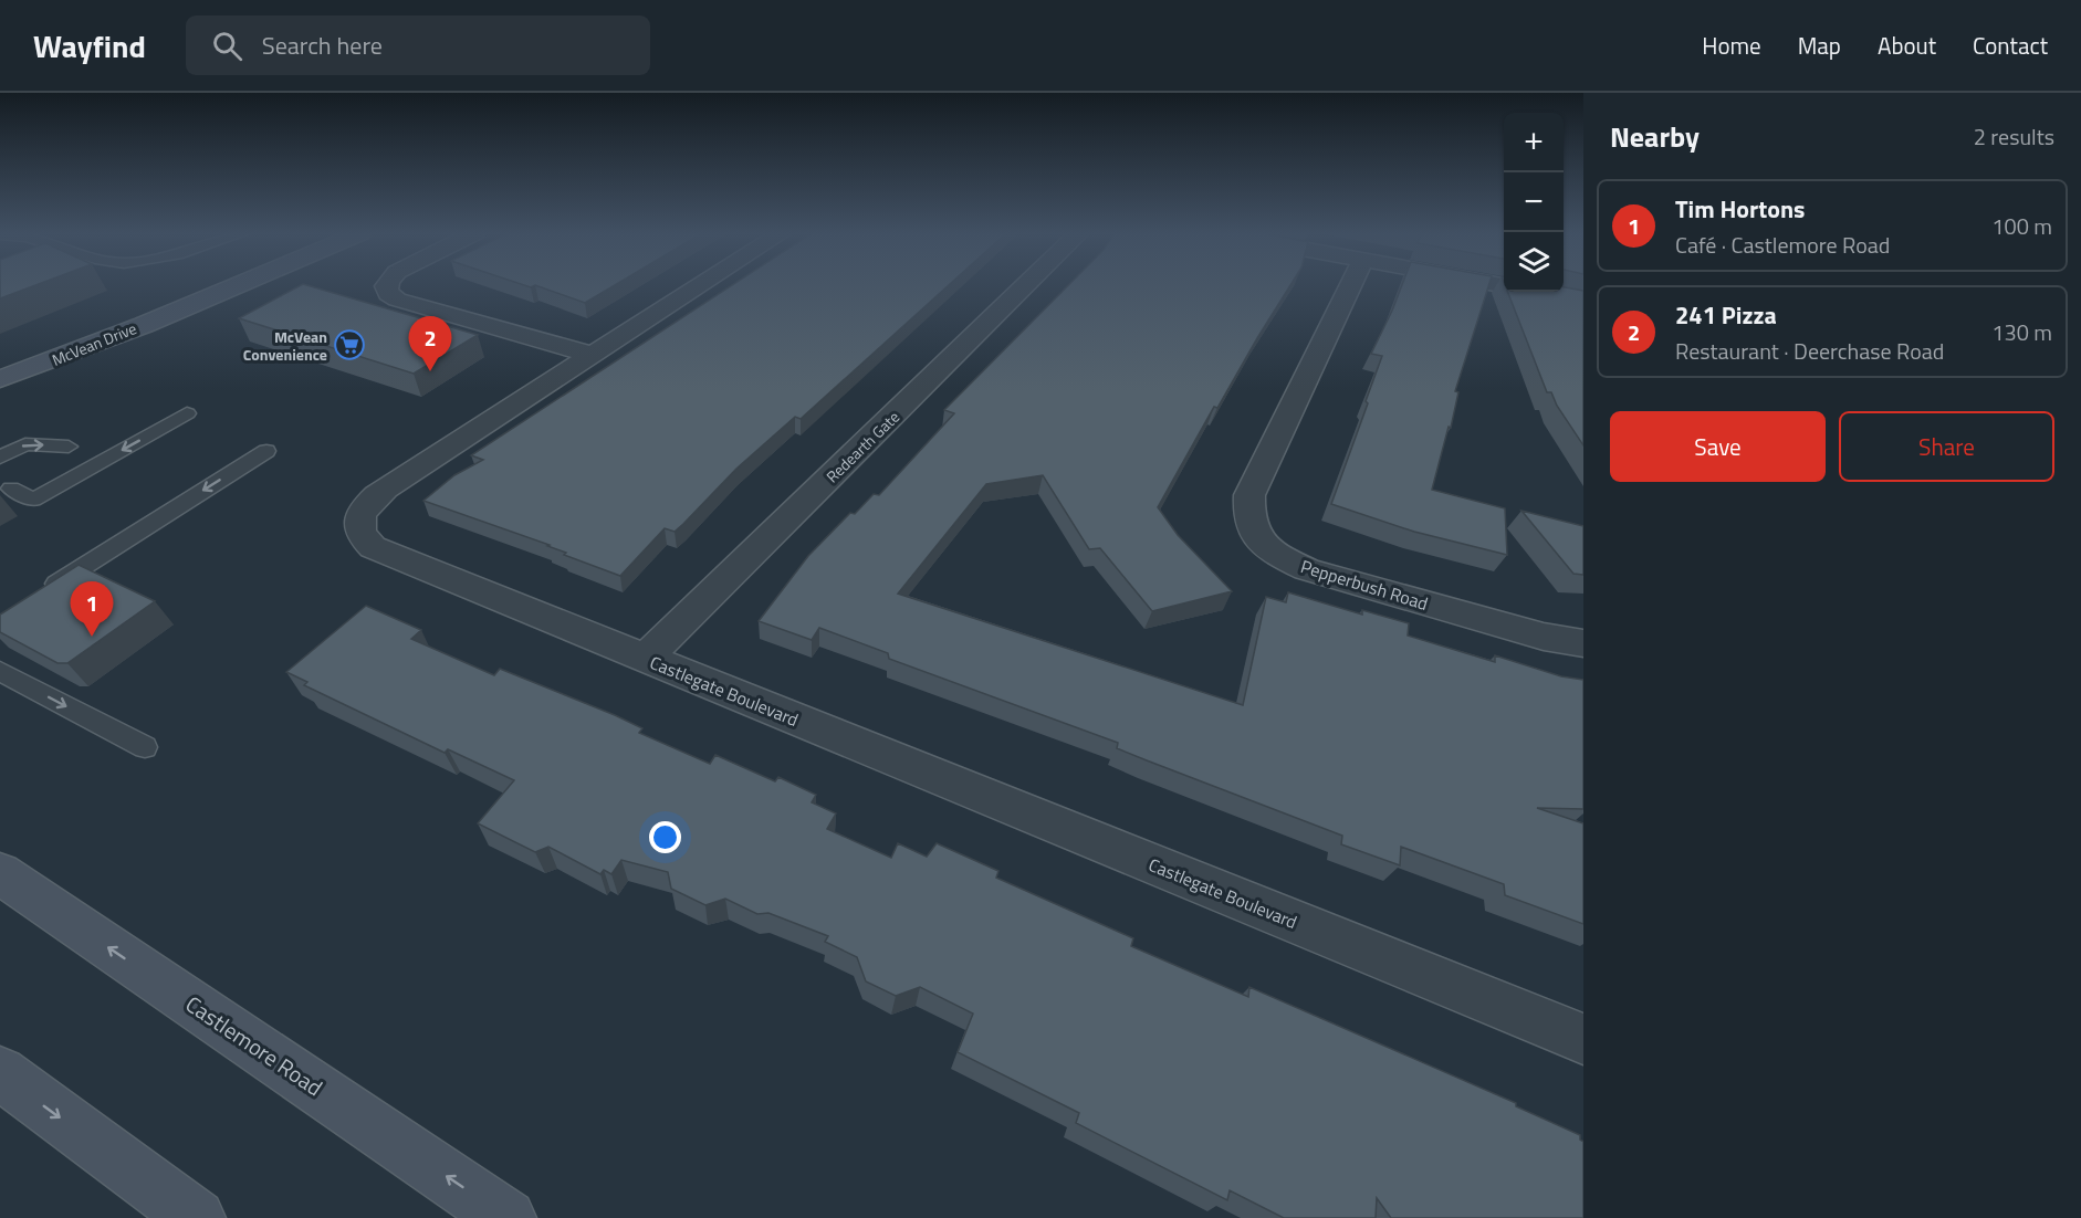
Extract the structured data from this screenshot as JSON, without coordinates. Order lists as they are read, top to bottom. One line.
{"streets":{"main road":["McVean Drive","Castlemore Road"],"street":["Redearth Gate","Pepperbush Road","Castlegate Boulevard"]},"crossings":[["Redearth Gate","Castlegate Boulevard"]],"places":{"supermarket":["McVean Convenience"]},"page":{"header":"Wayfind","search":"Search here","nav":["Home","Map","About","Contact"],"heading":["Nearby","2 results"],"map_buttons":["+","−"],"list":[{"mark":"1","name":"Tim Hortons","note":"Café · Castlemore Road","value":"100 m"},{"mark":"2","name":"241 Pizza","note":"Restaurant · Deerchase Road","value":"130 m"}],"pins":["2","1"],"buttons":["Save","Share"]}}
